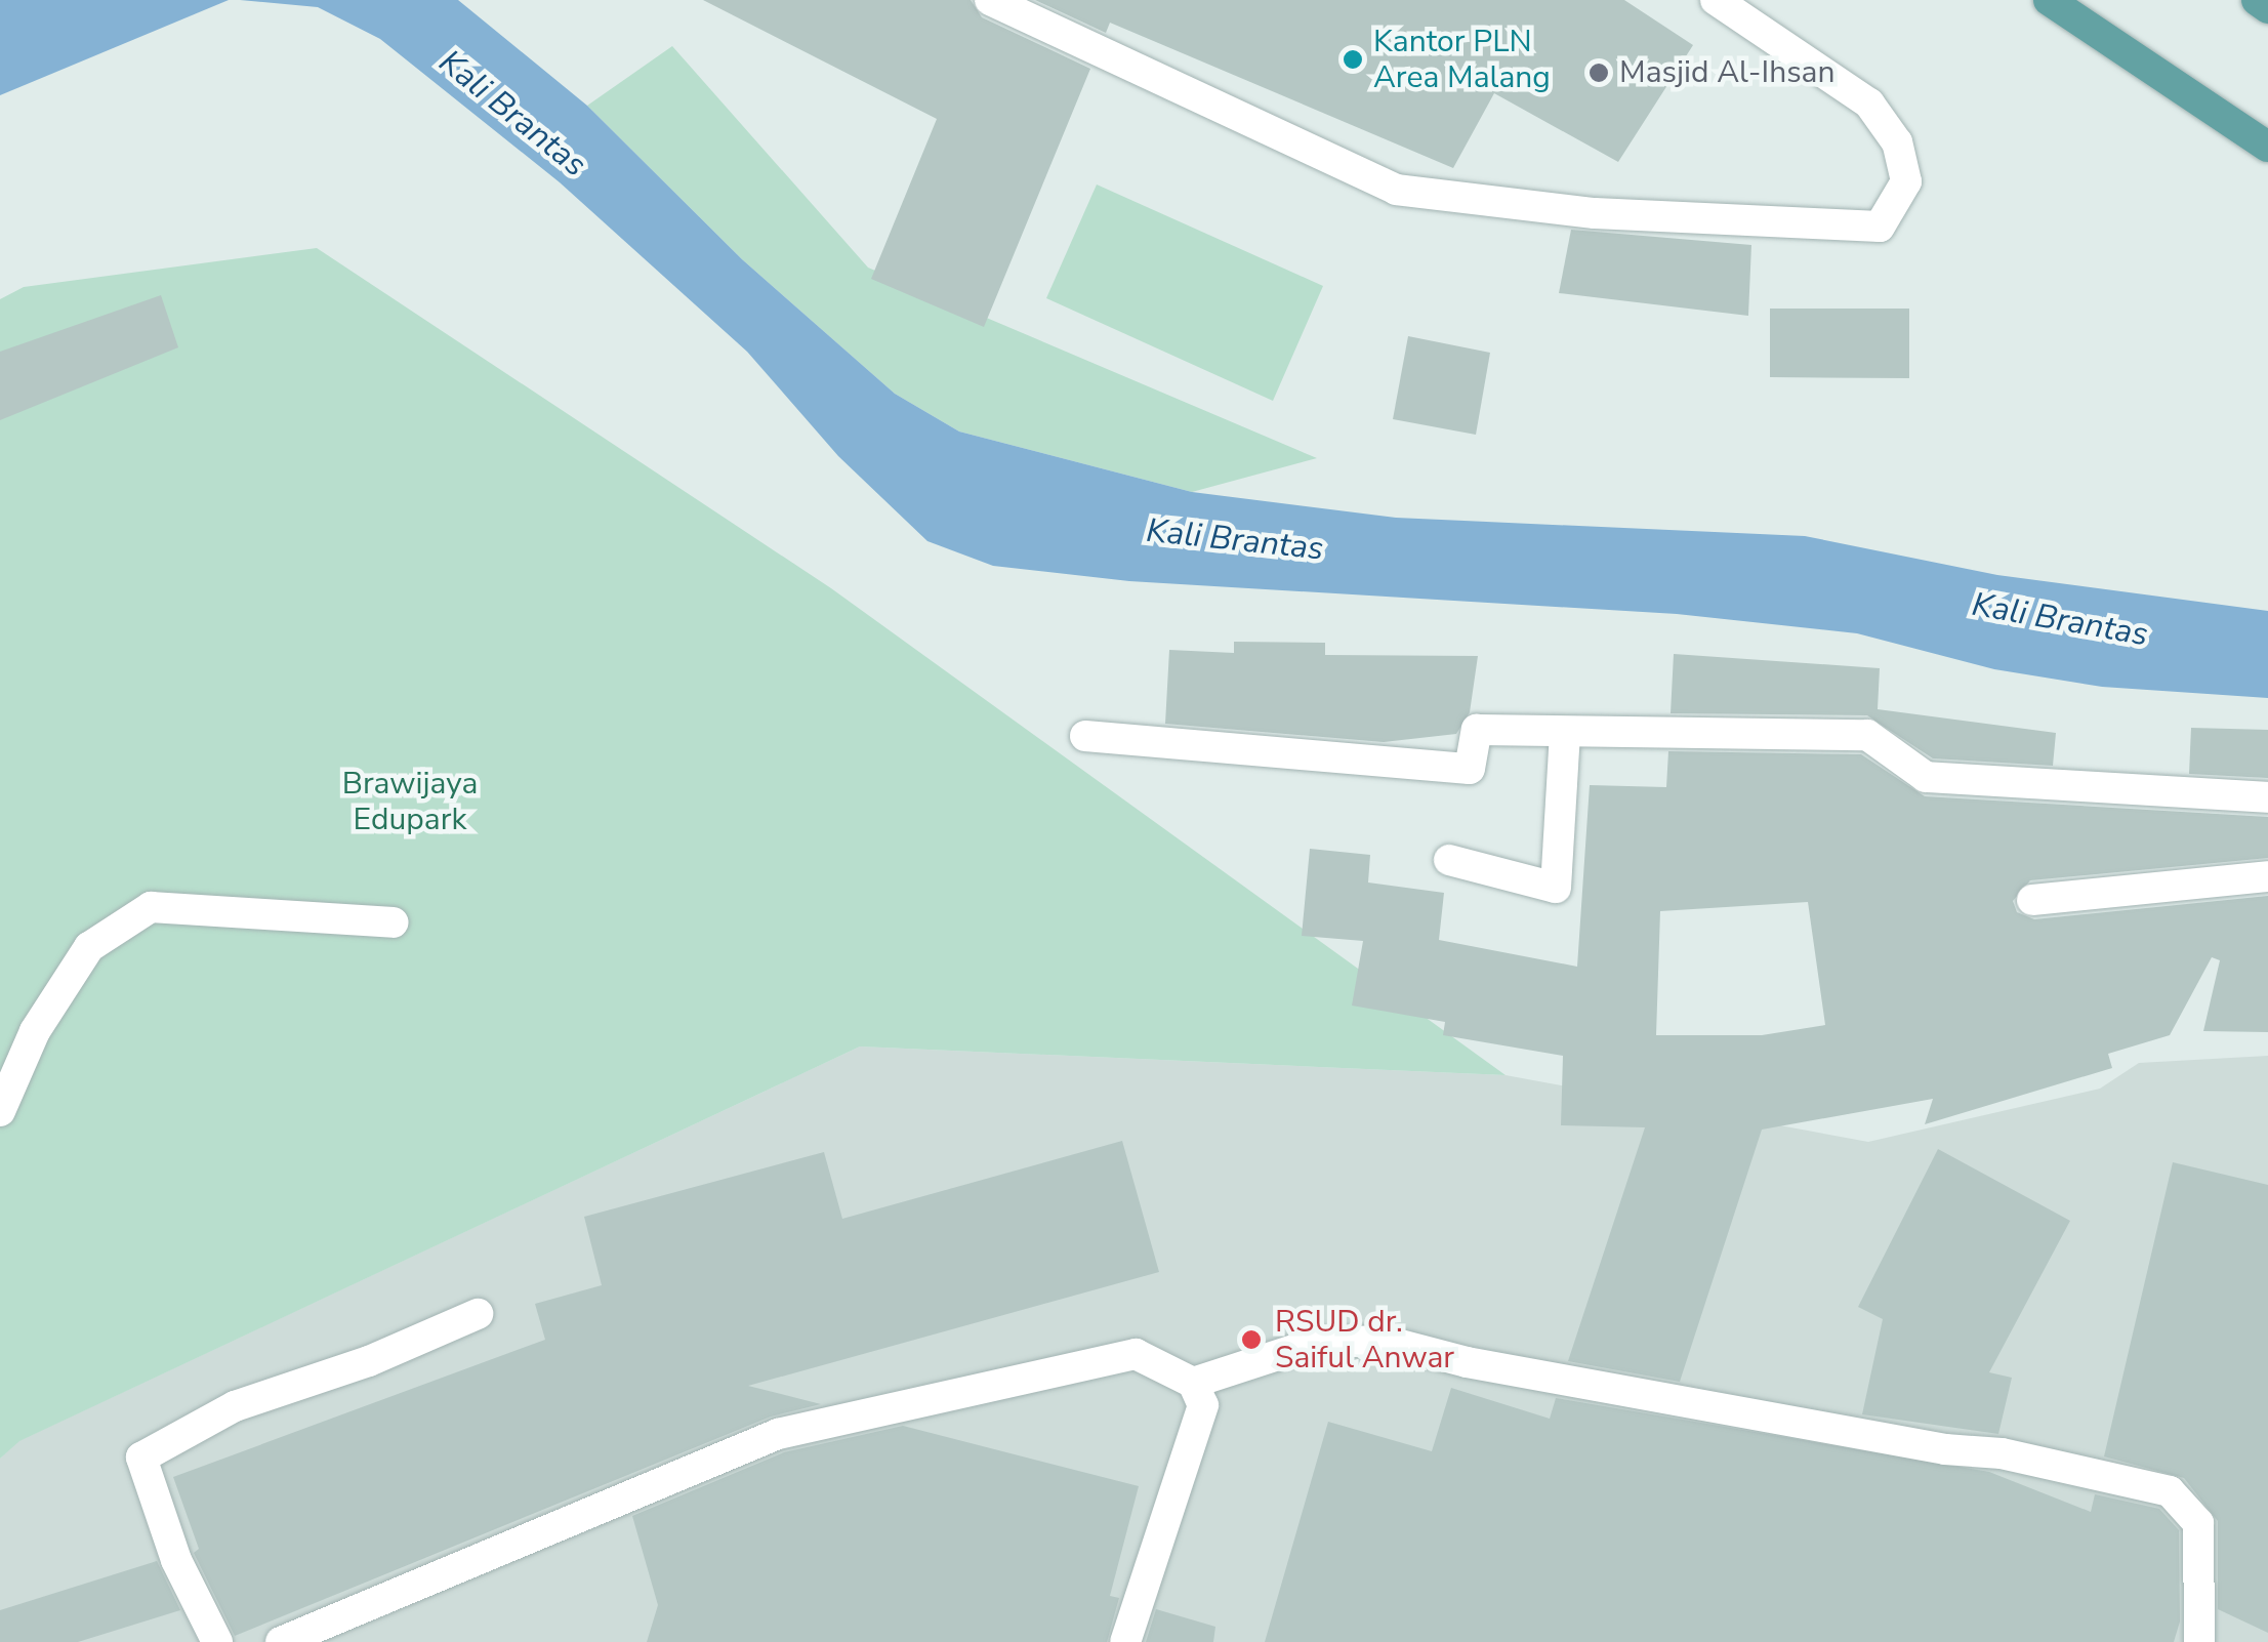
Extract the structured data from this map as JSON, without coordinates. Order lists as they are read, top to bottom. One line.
{"water":["Kali Brantas"],"parks":["Brawijaya Edupark"],"places":["Kantor PLN Area Malang","Masjid Al-Ihsan","RSUD dr. Saiful Anwar"]}
